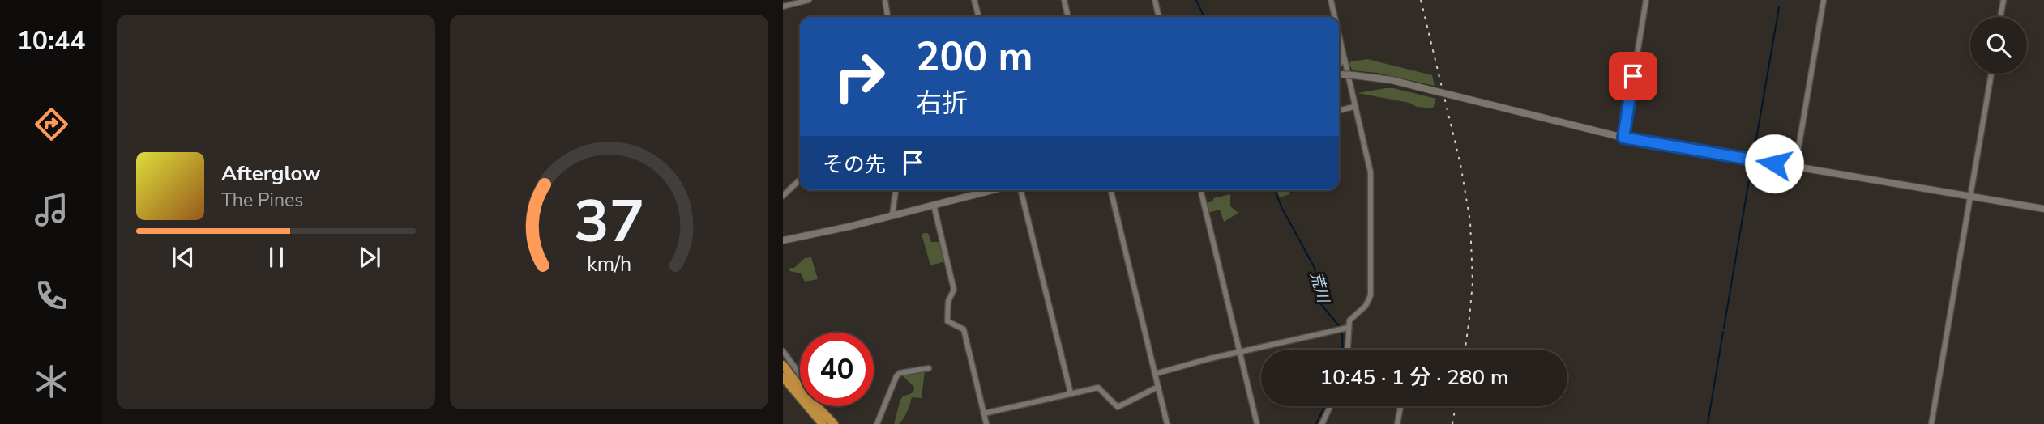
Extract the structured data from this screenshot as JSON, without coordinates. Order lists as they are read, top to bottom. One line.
{"water":["荒川"],"page":{"tabs":"10:44","turn":["200 m","右折"],"then":"その先","song":["Afterglow","The Pines"],"limit":"40","trip":"10:45 · 1 分 · 280 m","gauge":["37","km/h"]}}
